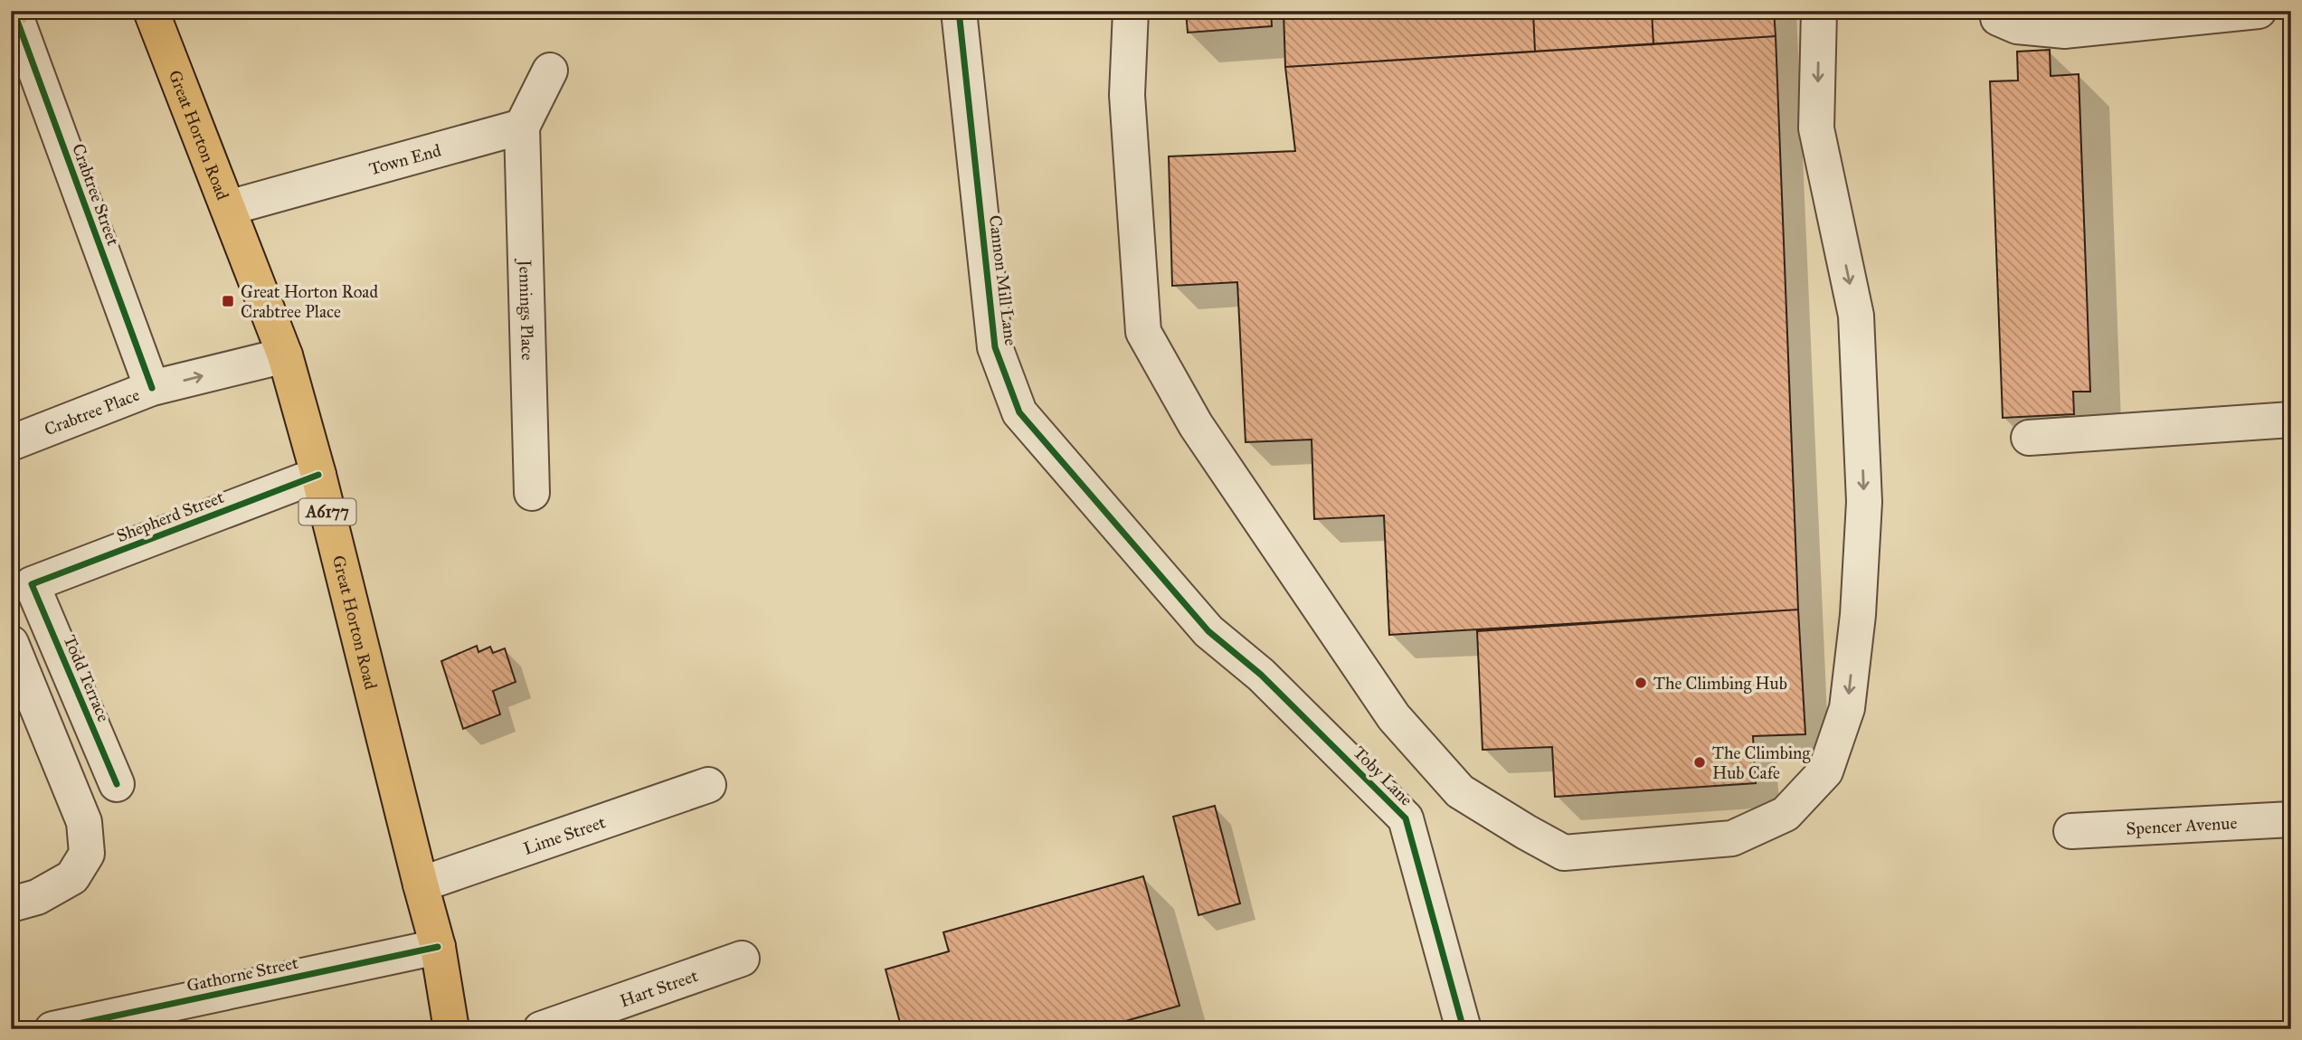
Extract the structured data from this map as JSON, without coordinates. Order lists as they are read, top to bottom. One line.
{"streets":{"main road":["Great Horton Road","A6177"],"street":["Town End","Crabtree Street","Cannon Mill Lane","Jennings Place","Crabtree Place","Shepherd Street","Todd Terrace","Toby Lane","Spencer Avenue","Lime Street","Gathorne Street","Hart Street"]},"crossings":[["Great Horton Road","Town End"],["Great Horton Road","Crabtree Place"],["Great Horton Road","Shepherd Street"],["Great Horton Road","Lime Street"],["Great Horton Road","Gathorne Street"],["Town End","Jennings Place"],["Crabtree Street","Crabtree Place"],["Cannon Mill Lane","Toby Lane"],["Shepherd Street","Todd Terrace"]],"one_way":["Crabtree Place"],"places":{"transit":["Great Horton Road Crabtree Place"],"other":["The Climbing Hub","The Climbing Hub Cafe"]}}
